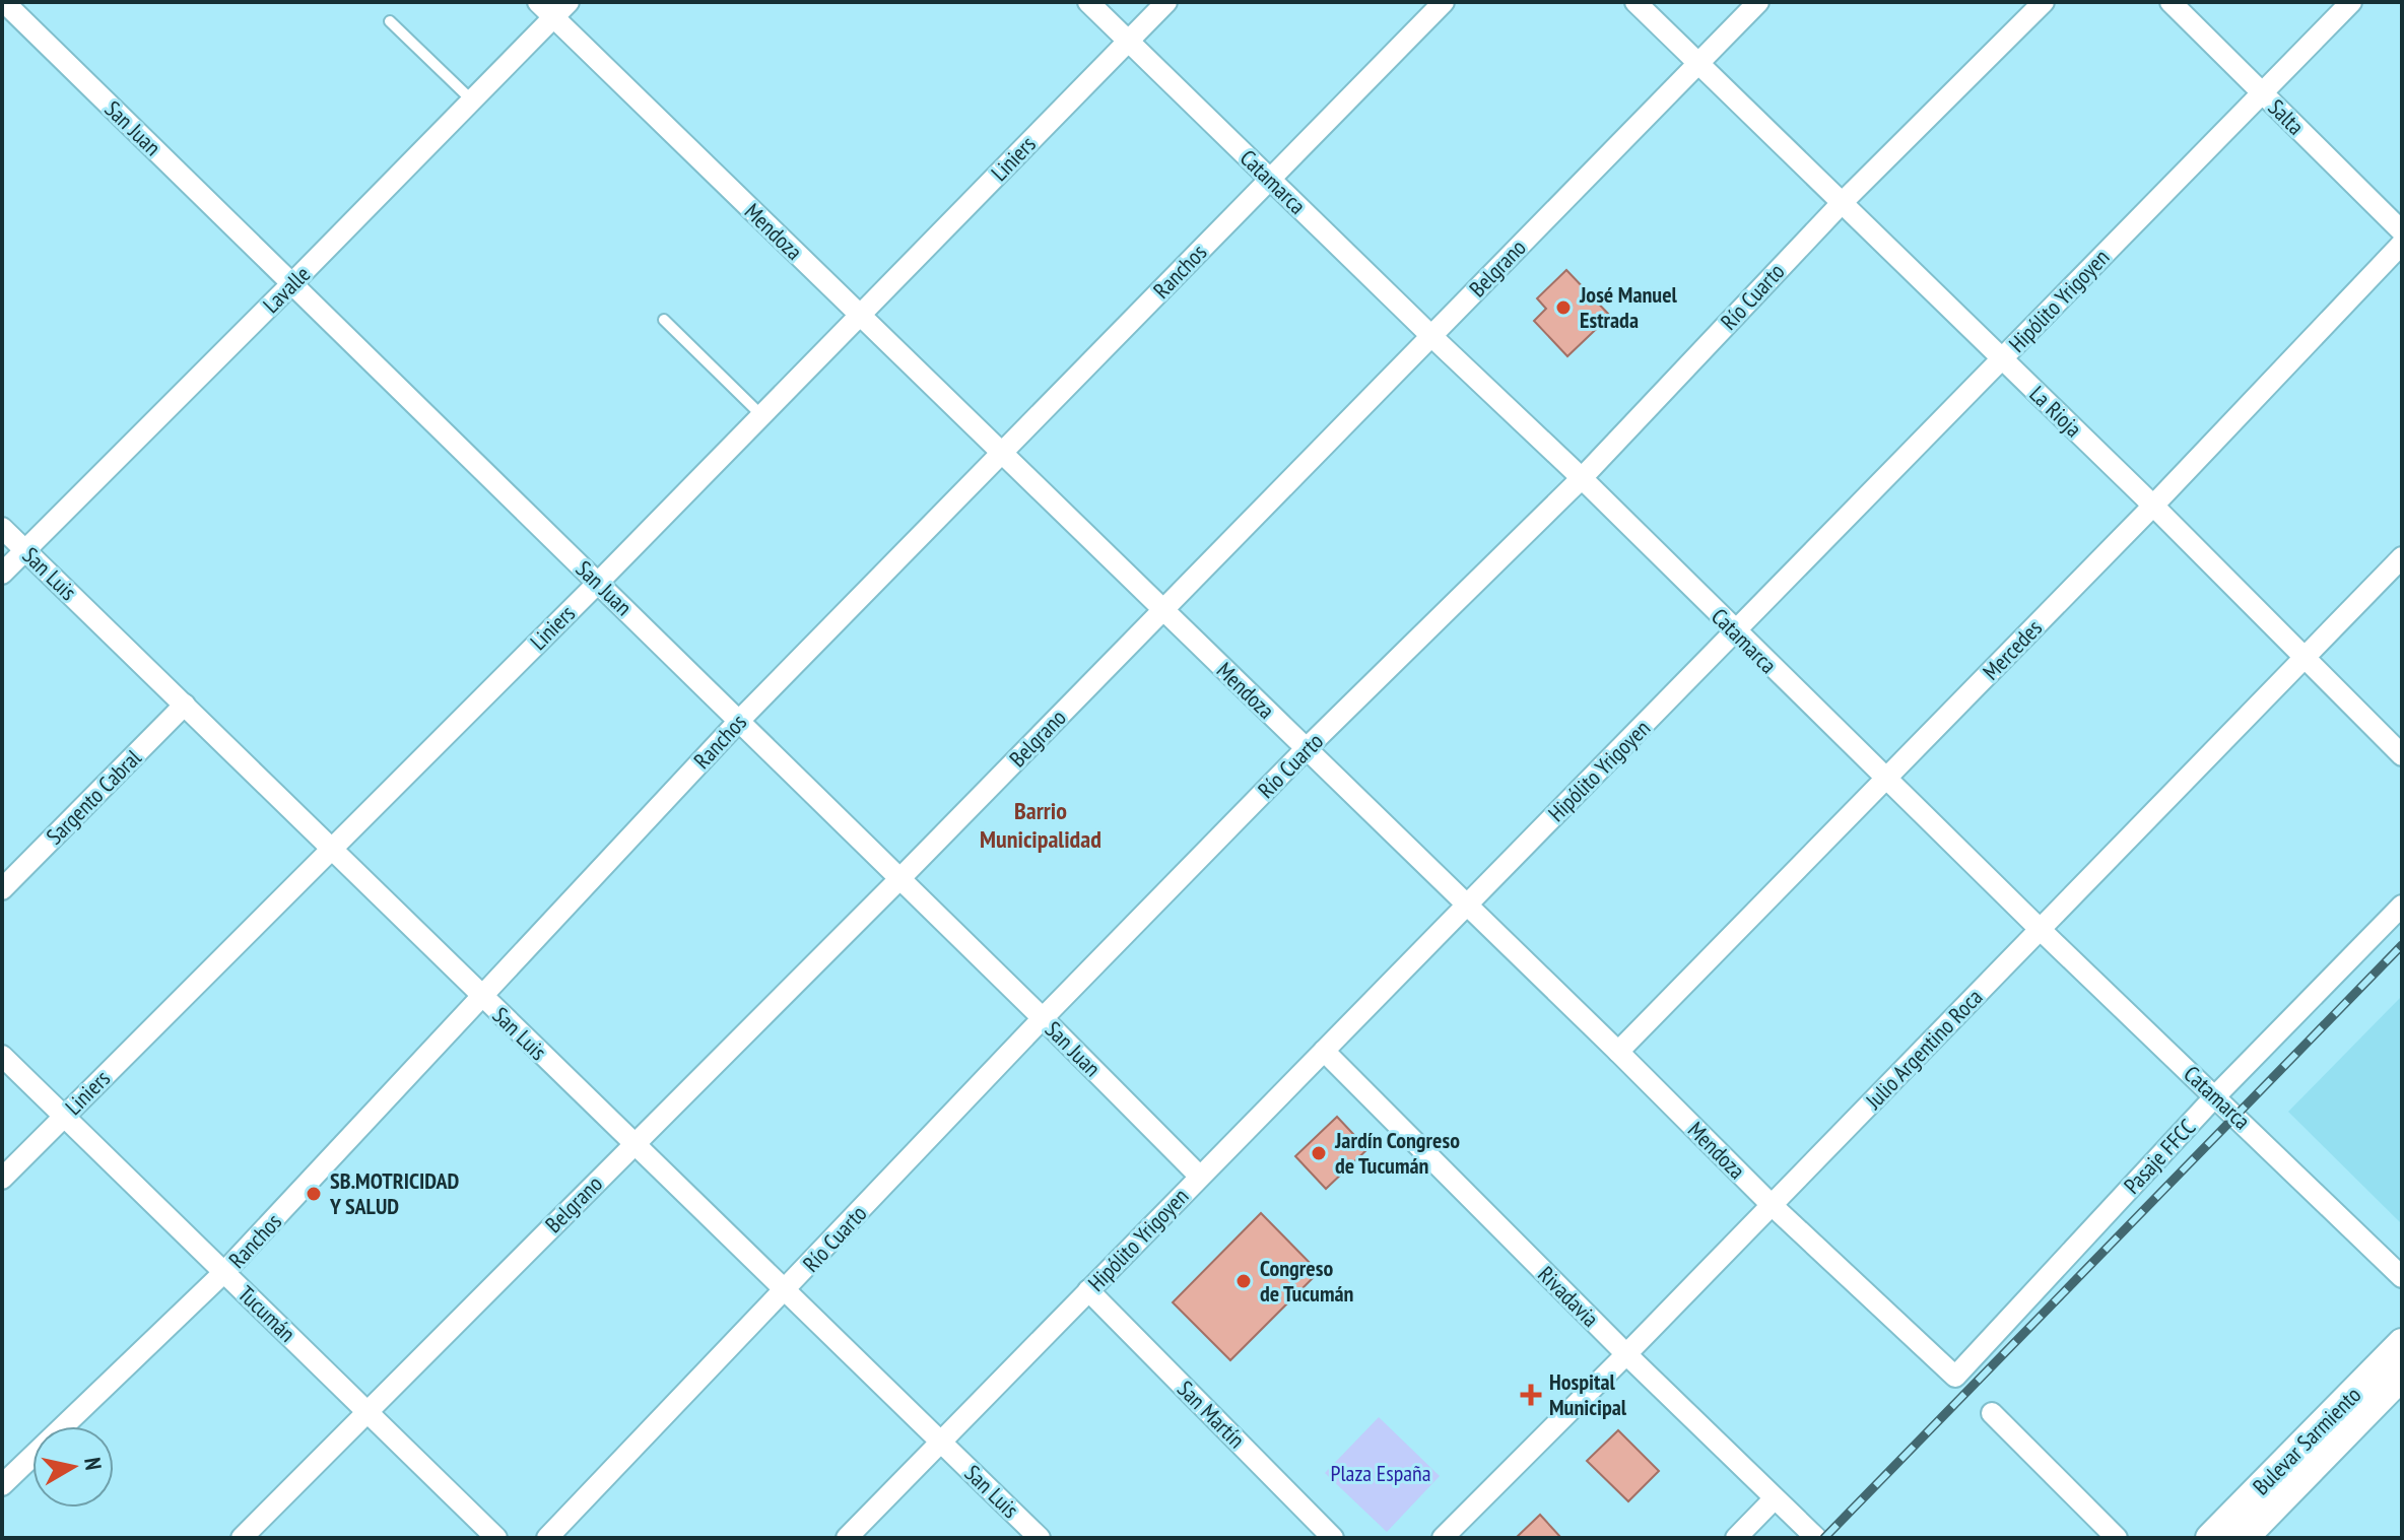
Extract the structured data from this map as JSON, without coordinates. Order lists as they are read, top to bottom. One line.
{"streets":{"main road":["Bulevar Sarmiento"],"street":["Salta","San Juan","Liniers","Catamarca","Mendoza","Belgrano","Ranchos","Lavalle","Río Cuarto","Hipólito Yrigoyen","La Rioja","San Luis","Mercedes","Sargento Cabral","Julio Argentino Roca","Pasaje FFCC","Rivadavia","Tucumán","San Martín"]},"crossings":[["Salta","Hipólito Yrigoyen"],["San Juan","Liniers"],["San Juan","Belgrano"],["San Juan","Ranchos"],["San Juan","Lavalle"],["San Juan","Río Cuarto"],["San Juan","Hipólito Yrigoyen"],["Liniers","Catamarca"],["Liniers","Mendoza"],["Liniers","San Luis"],["Liniers","Tucumán"],["Catamarca","Belgrano"],["Catamarca","Ranchos"],["Catamarca","Río Cuarto"],["Catamarca","Hipólito Yrigoyen"],["Catamarca","Mercedes"],["Catamarca","Julio Argentino Roca"],["Catamarca","Pasaje FFCC"],["Mendoza","Belgrano"],["Mendoza","Ranchos"],["Mendoza","Lavalle"],["Mendoza","Río Cuarto"],["Mendoza","Hipólito Yrigoyen"],["Mendoza","Mercedes"],["Mendoza","Julio Argentino Roca"],["Mendoza","Pasaje FFCC"],["Belgrano","La Rioja"],["Belgrano","San Luis"],["Belgrano","Tucumán"],["Ranchos","San Luis"],["Ranchos","Tucumán"],["Lavalle","San Luis"],["Río Cuarto","La Rioja"],["Río Cuarto","San Luis"],["Hipólito Yrigoyen","La Rioja"],["Hipólito Yrigoyen","San Luis"],["Hipólito Yrigoyen","Rivadavia"],["Hipólito Yrigoyen","San Martín"],["La Rioja","Mercedes"],["La Rioja","Julio Argentino Roca"],["San Luis","Sargento Cabral"],["Julio Argentino Roca","Rivadavia"]],"districts":["Barrio Municipalidad"],"parks":["Plaza España"],"places":{"other":["José Manuel Estrada","Jardín Congreso de Tucumán","SB.MOTRICIDAD Y SALUD","Congreso de Tucumán"],"health":["Hospital Municipal"]},"north":"right"}
